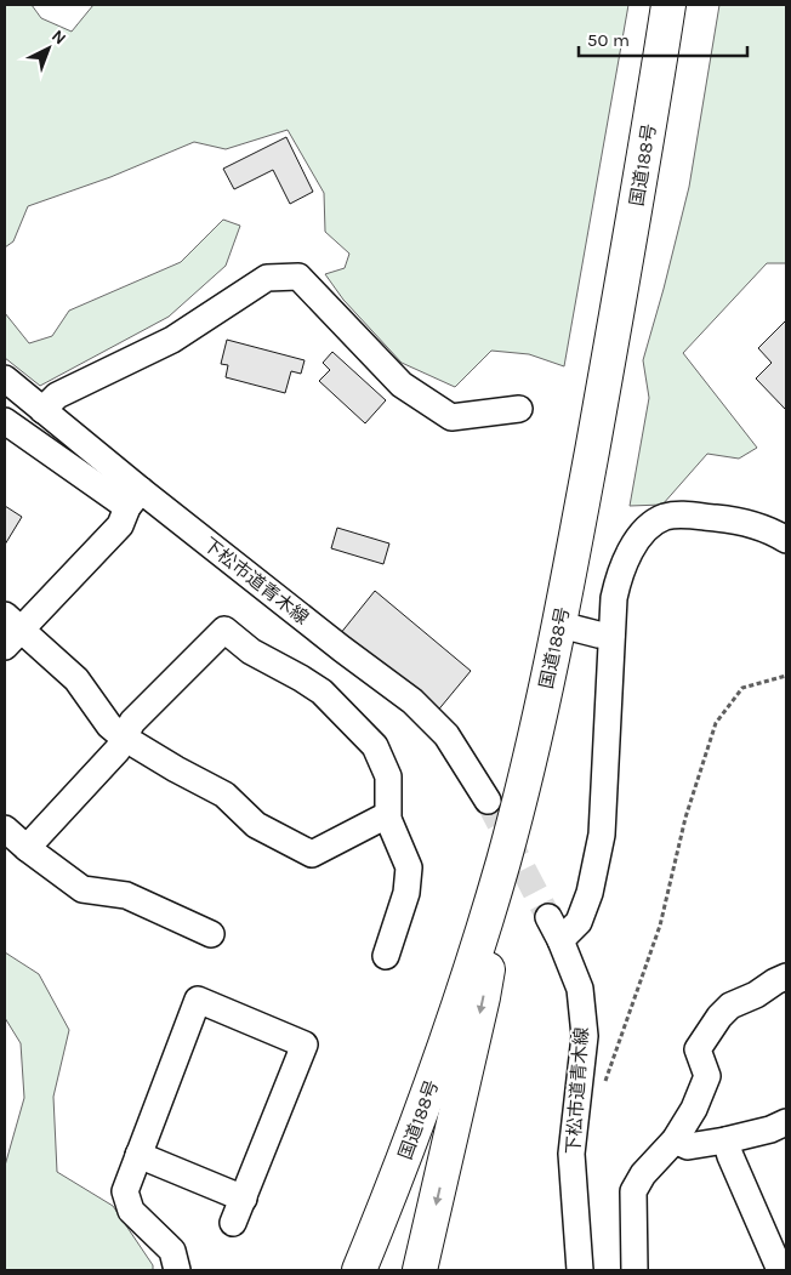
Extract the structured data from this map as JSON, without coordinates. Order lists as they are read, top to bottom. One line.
{"streets":{"highway":["国道188号"],"street":["下松市道青木線"]},"scale_bar":"50 m","north":"top right"}
